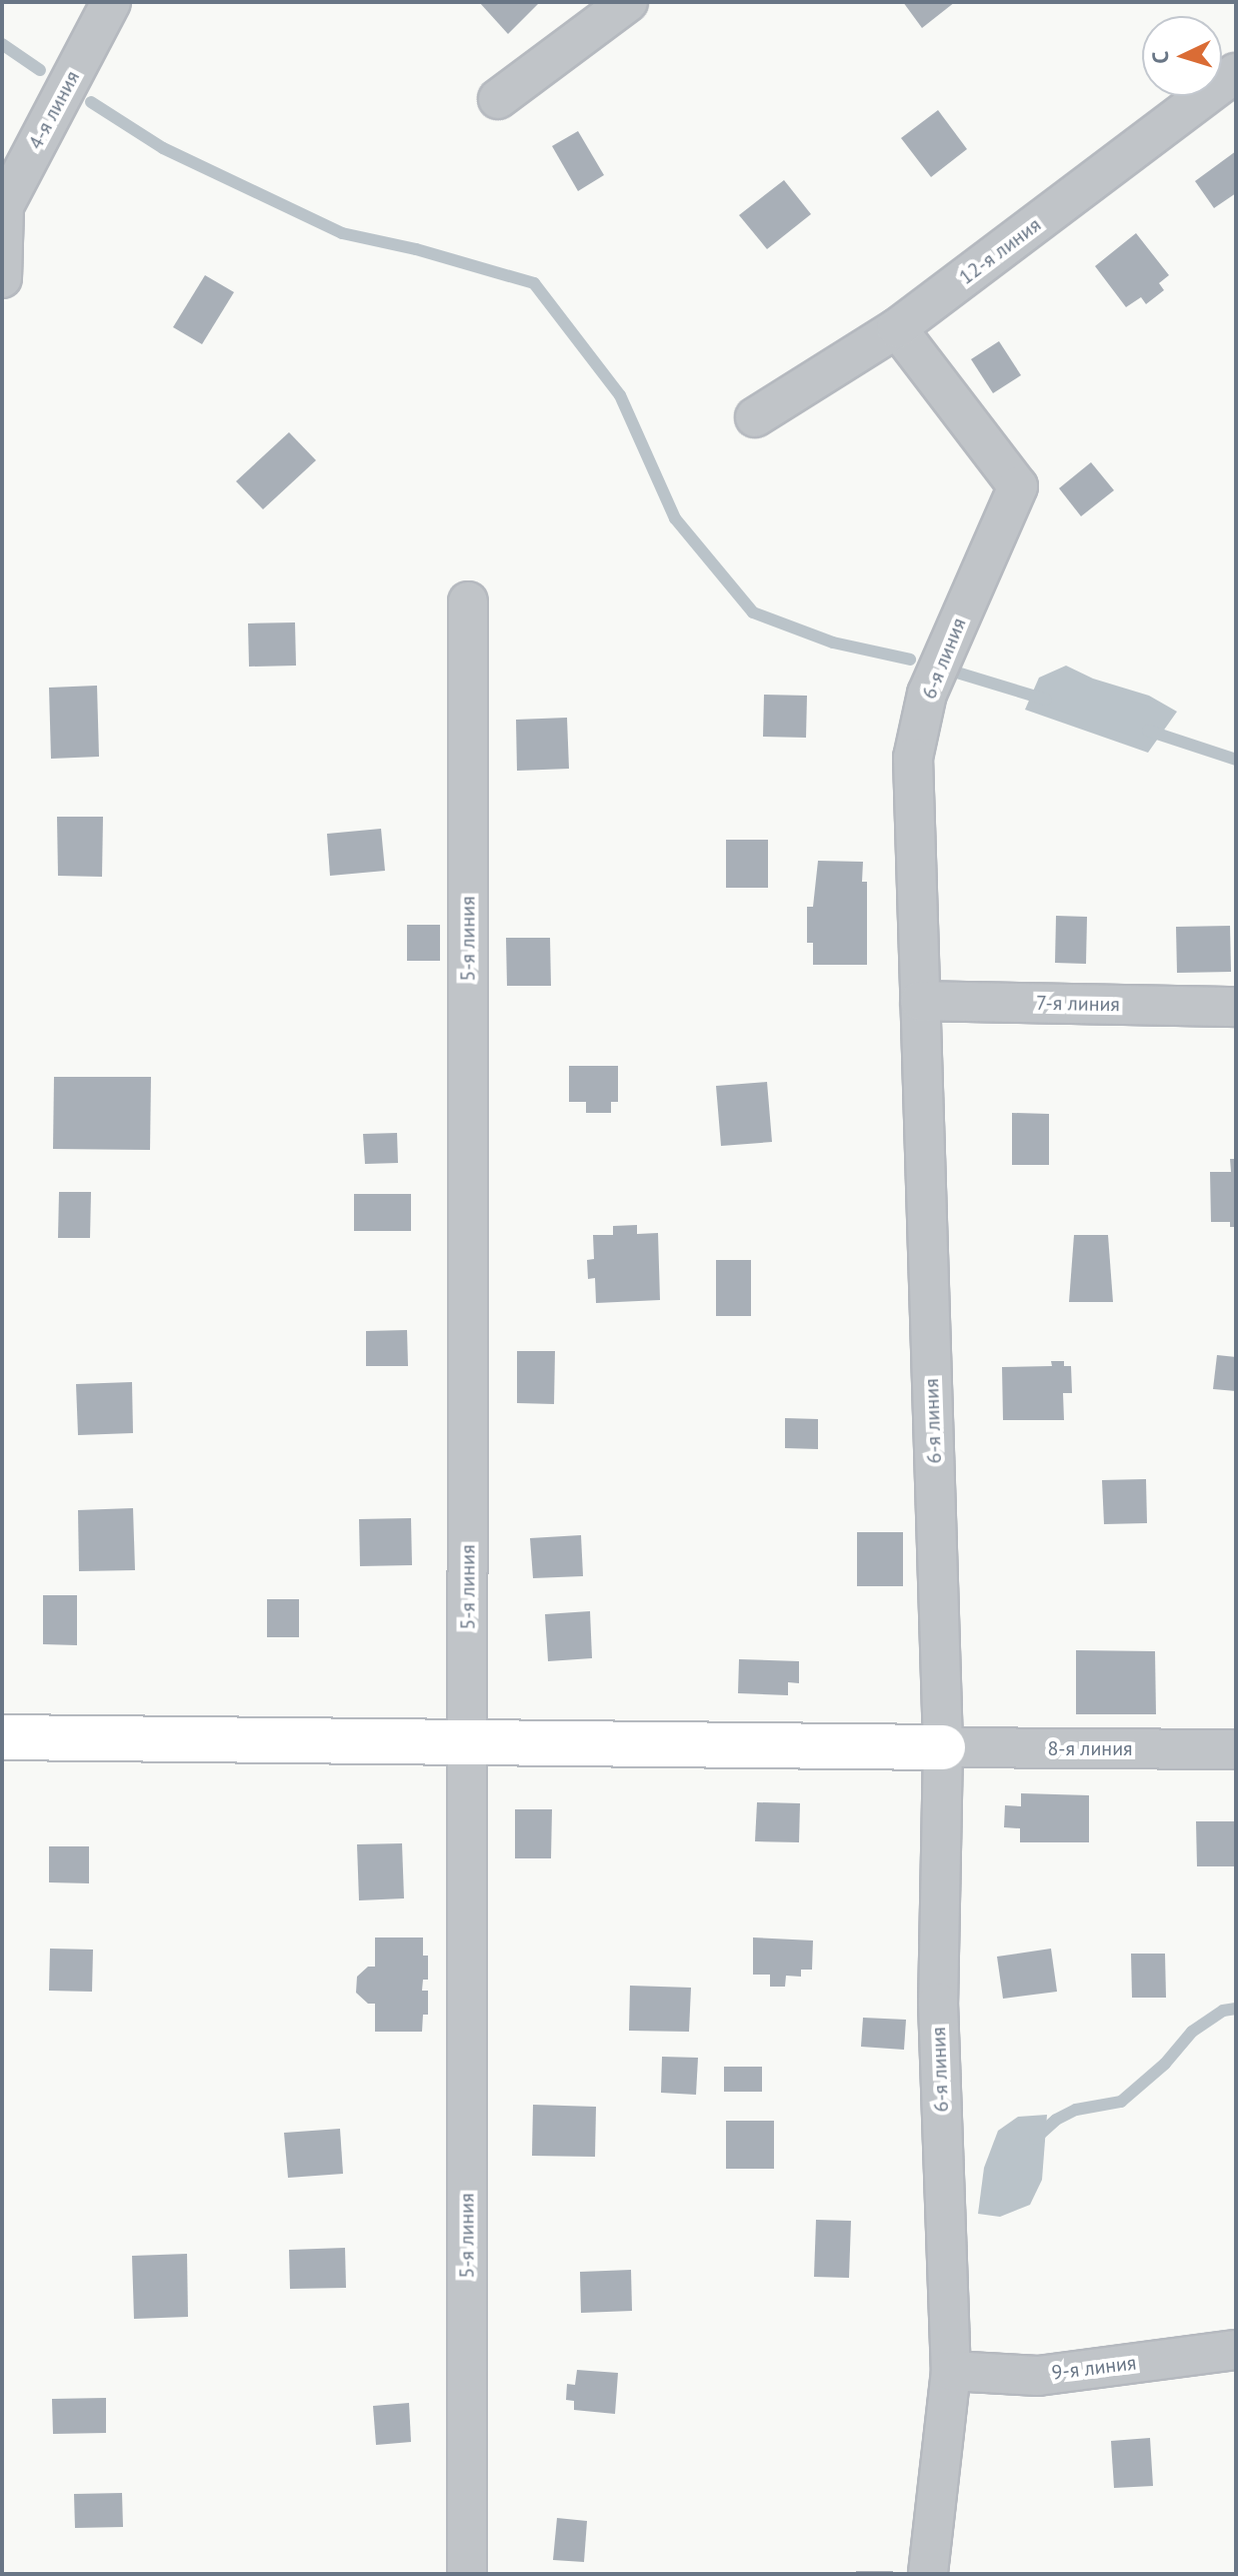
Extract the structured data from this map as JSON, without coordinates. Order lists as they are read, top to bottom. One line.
{"streets":{"street":["4-я линия","12-я линия","6-я линия","5-я линия","7-я линия","8-я линия","9-я линия"]},"crossings":[["12-я линия","6-я линия"],["6-я линия","7-я линия"],["6-я линия","8-я линия"],["6-я линия","9-я линия"]],"north":"left"}
